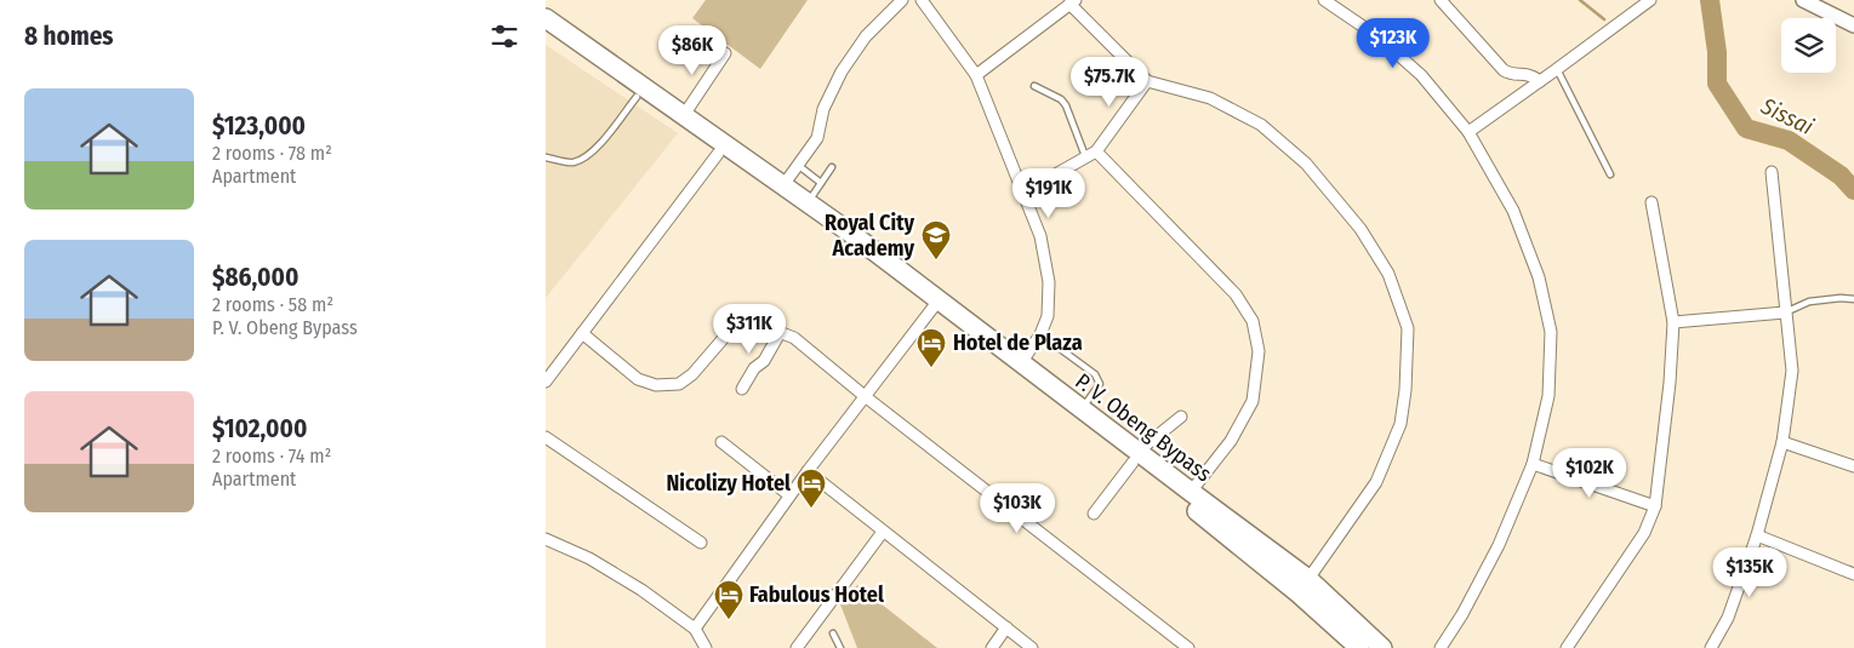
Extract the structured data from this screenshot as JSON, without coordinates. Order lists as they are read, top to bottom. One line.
{"streets":{"highway":["P. V. Obeng Bypass"]},"water":["Sissai"],"places":{"school or university":["Royal City Academy"],"hotel":["Hotel de Plaza","Nicolizy Hotel","Fabulous Hotel"]},"page":{"heading":"8 homes","price":["$123K","$86K","$75.7K","$191K","$311K","$102K","$103K","$135K"],"list":[{"name":"$123,000","note":"2 rooms · 78 m² · Apartment"},{"name":"$86,000","note":"2 rooms · 58 m² · P. V. Obeng Bypass"},{"name":"$102,000","note":"2 rooms · 74 m² · Apartment"}]}}
